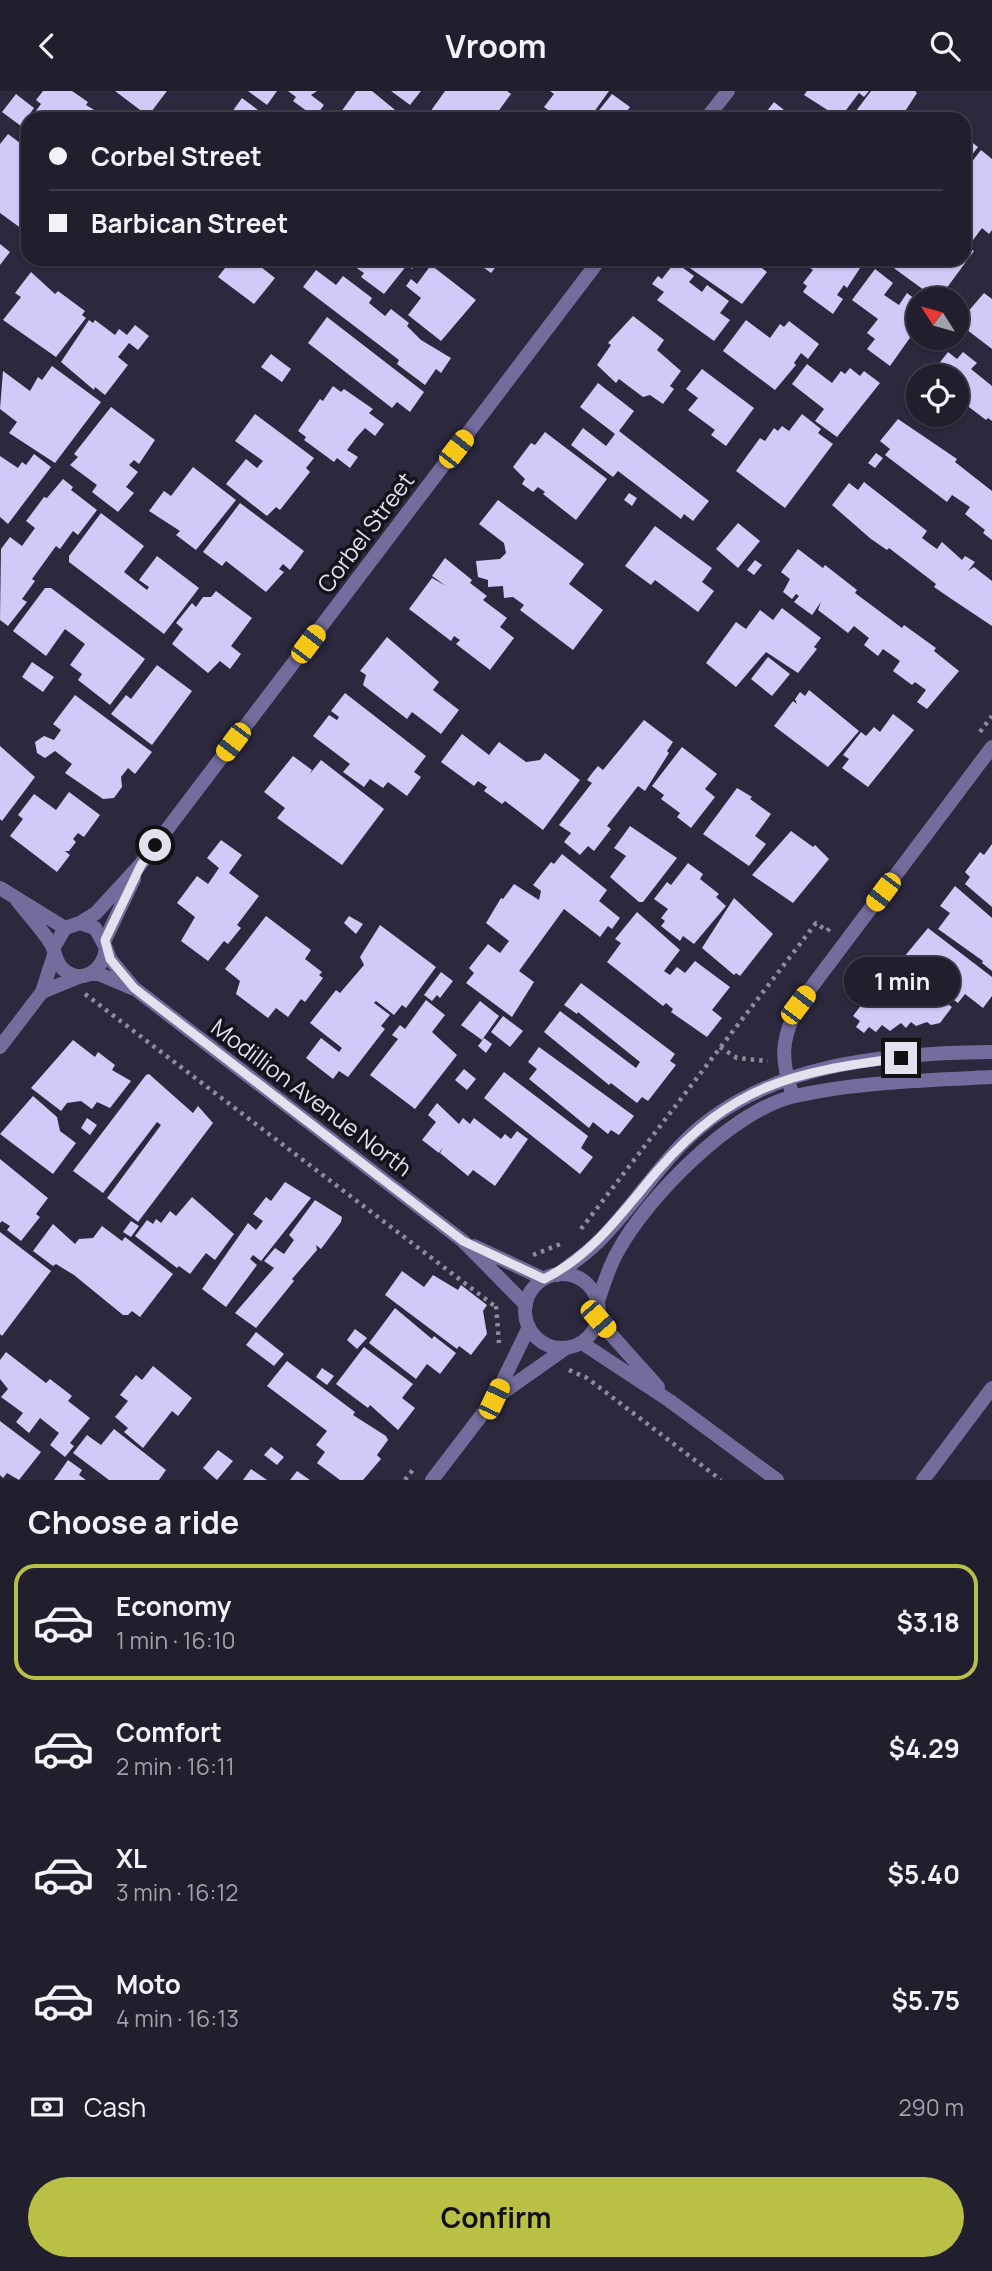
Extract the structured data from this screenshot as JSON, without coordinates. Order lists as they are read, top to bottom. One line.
{"streets":{"street":["Corbel Street","Modillion Avenue North"]},"crossings":[["Corbel Street","Modillion Avenue North"]],"north":"top left","page":{"header":"Vroom","banner":["Corbel Street","Barbican Street"],"bubble":"1 min","heading":"Choose a ride","list":[{"name":"Economy","note":"1 min · 16:10","value":"$3.18"},{"name":"Comfort","note":"2 min · 16:11","value":"$4.29"},{"name":"XL","note":"3 min · 16:12","value":"$5.40"},{"name":"Moto","note":"4 min · 16:13","value":"$5.75"}],"pay":["Cash","290 m"],"buttons":"Confirm"}}
